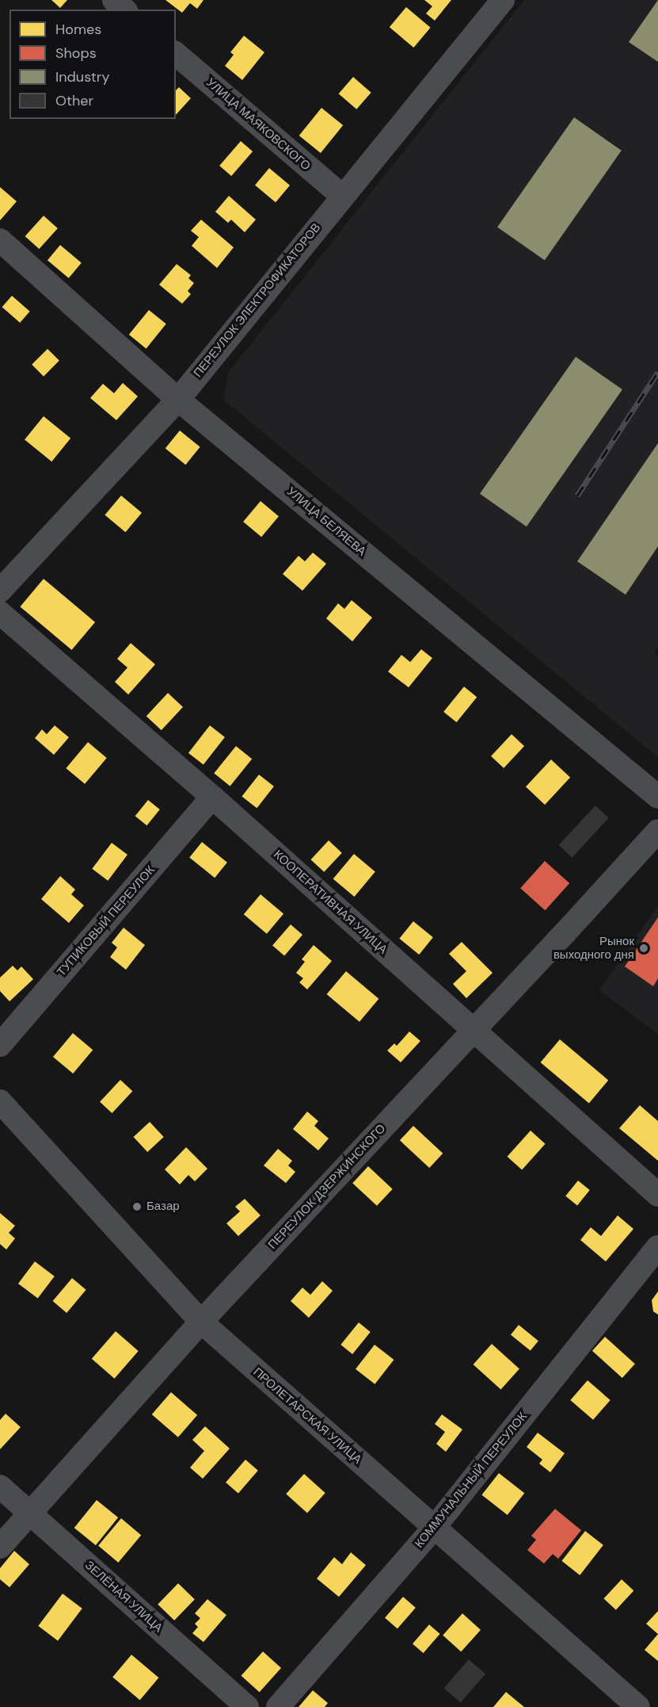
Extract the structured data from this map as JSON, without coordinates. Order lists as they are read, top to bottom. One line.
{"streets":{"street":["УЛИЦА МАЯКОВСКОГО","ПЕРЕУЛОК ЭЛЕКТРОФИКАТОРОВ","УЛИЦА БЕЛЯЕВА","КООПЕРАТИВНАЯ УЛИЦА","ТУПИКОВЫЙ ПЕРЕУЛОК","ПЕРЕУЛОК ДЗЕРЖИНСКОГО","ПРОЛЕТАРСКАЯ УЛИЦА","КОММУНАЛЬНЫЙ ПЕРЕУЛОК","ЗЕЛЁНАЯ УЛИЦА"]},"crossings":[["УЛИЦА МАЯКОВСКОГО","ПЕРЕУЛОК ЭЛЕКТРОФИКАТОРОВ"],["ПЕРЕУЛОК ЭЛЕКТРОФИКАТОРОВ","УЛИЦА БЕЛЯЕВА"],["КООПЕРАТИВНАЯ УЛИЦА","ТУПИКОВЫЙ ПЕРЕУЛОК"],["КООПЕРАТИВНАЯ УЛИЦА","ПЕРЕУЛОК ДЗЕРЖИНСКОГО"],["ПЕРЕУЛОК ДЗЕРЖИНСКОГО","ПРОЛЕТАРСКАЯ УЛИЦА"],["ПЕРЕУЛОК ДЗЕРЖИНСКОГО","ЗЕЛЁНАЯ УЛИЦА"],["ПРОЛЕТАРСКАЯ УЛИЦА","КОММУНАЛЬНЫЙ ПЕРЕУЛОК"]],"places":["Рынок выходного дня","Базар"],"legend":["Homes","Shops","Industry","Other"]}
